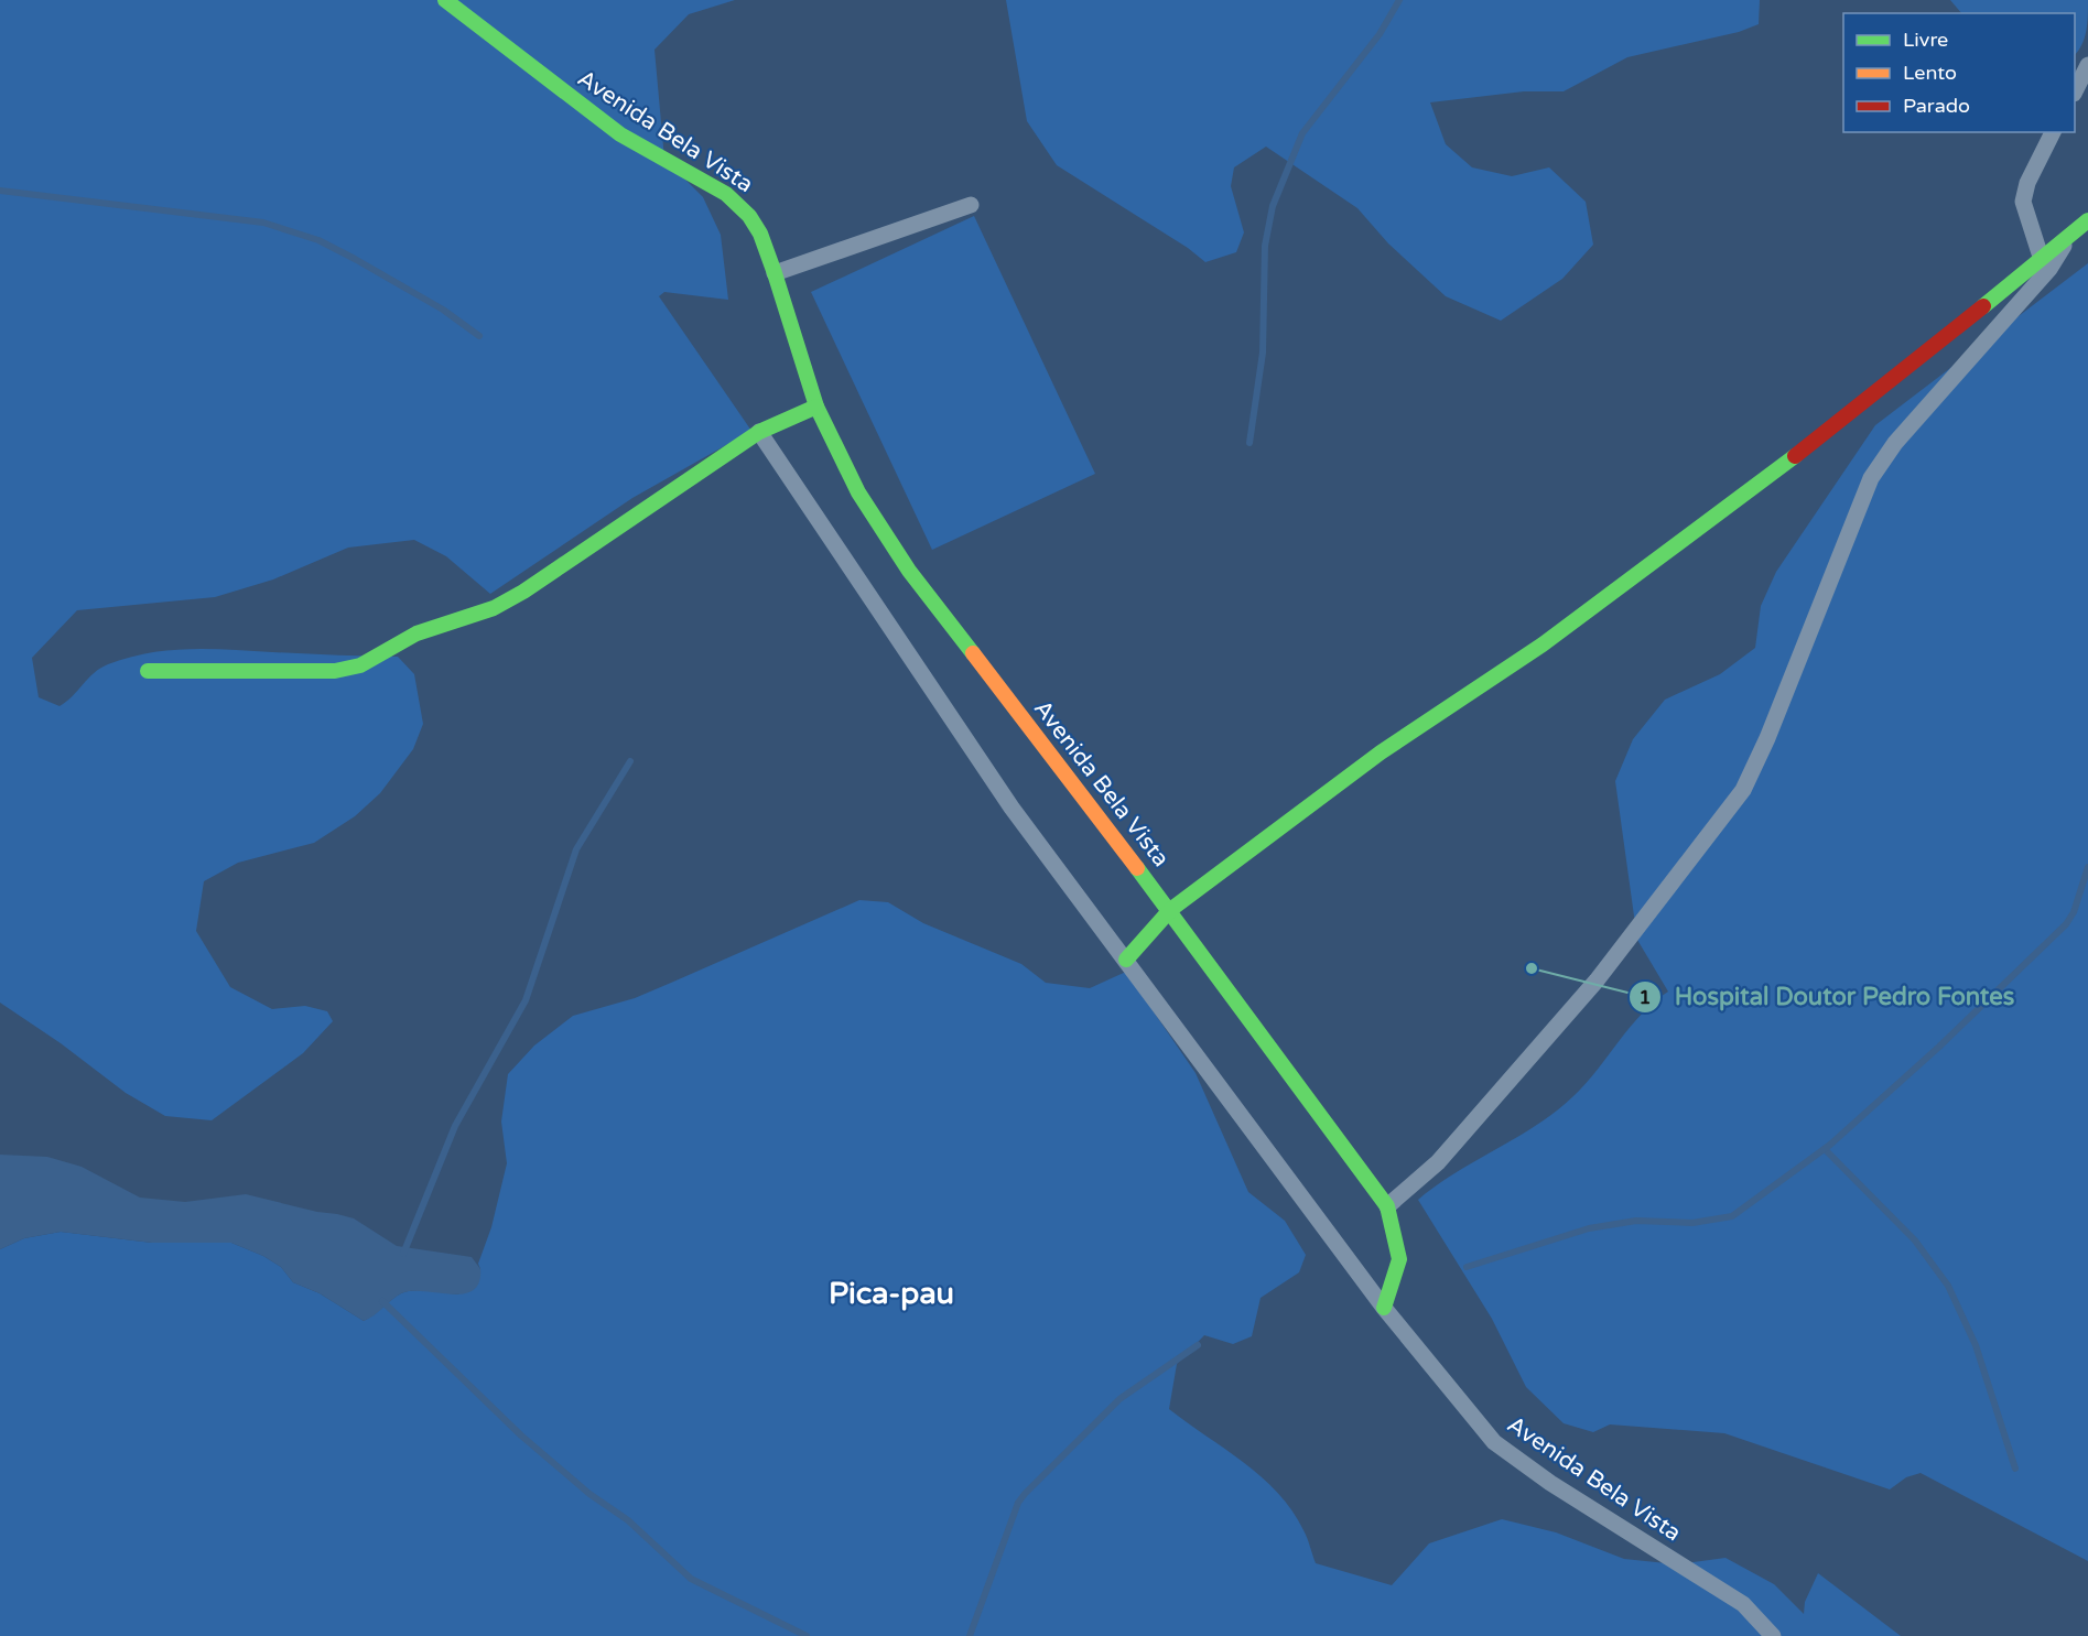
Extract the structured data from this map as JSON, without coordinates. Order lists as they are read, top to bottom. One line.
{"streets":{"street":["Avenida Bela Vista"]},"districts":["Pica-pau"],"places":["Hospital Doutor Pedro Fontes"],"legend":["Livre","Lento","Parado"]}
